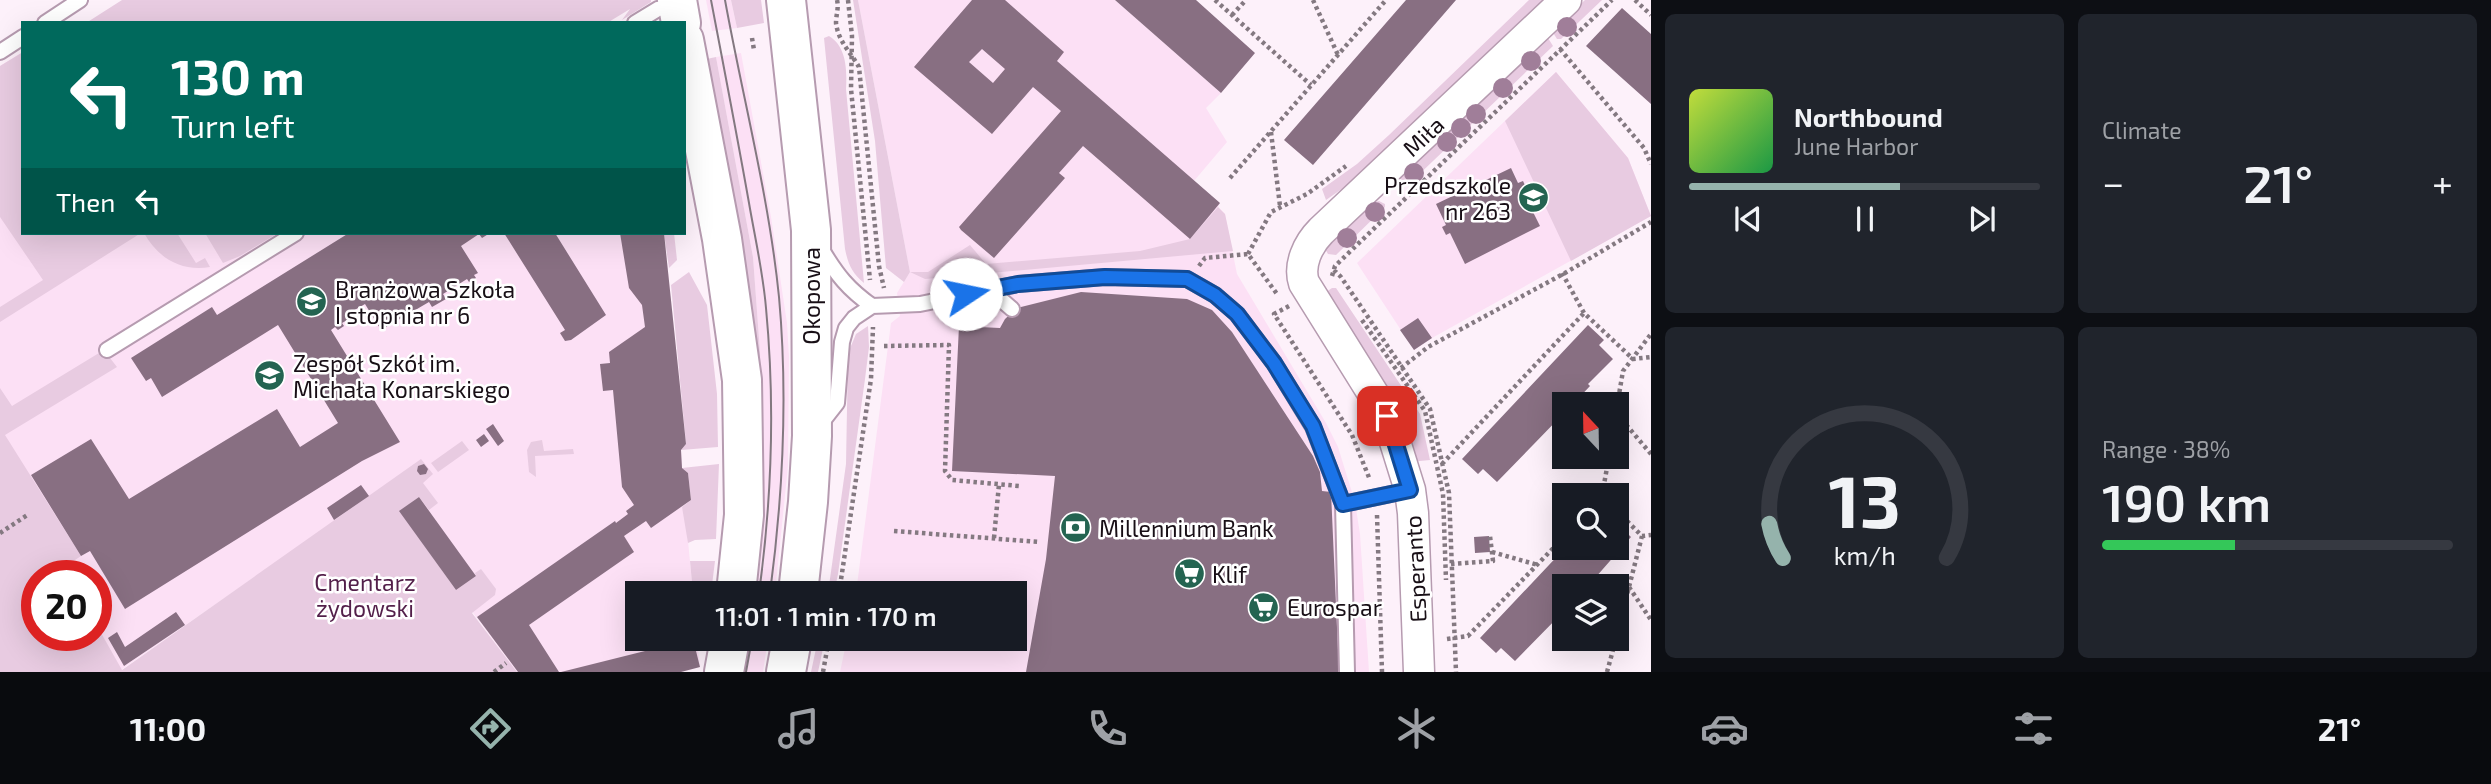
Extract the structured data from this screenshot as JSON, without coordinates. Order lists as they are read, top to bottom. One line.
{"streets":{"main road":["Okopowa"],"street":["Miła","Esperanto"]},"crossings":[["Miła","Esperanto"]],"parks":["Cmentarz żydowski"],"places":{"school or university":["Przedszkole nr 263","Branżowa Szkoła I stopnia nr 6","Zespół Szkół im. Michała Konarskiego"],"bank":["Millennium Bank"],"supermarket":["Klif","Eurospar"]},"north":"top","page":{"tile":["Climate",["Range · 38%","190 km"]],"turn":["130 m","Turn left"],"song":["Northbound","June Harbor"],"heat":["−","21°","+"],"then":"Then","limit":"20","trip":"11:01 · 1 min · 170 m","tabs":["11:00","21°"],"gauge":["13","km/h"]}}
